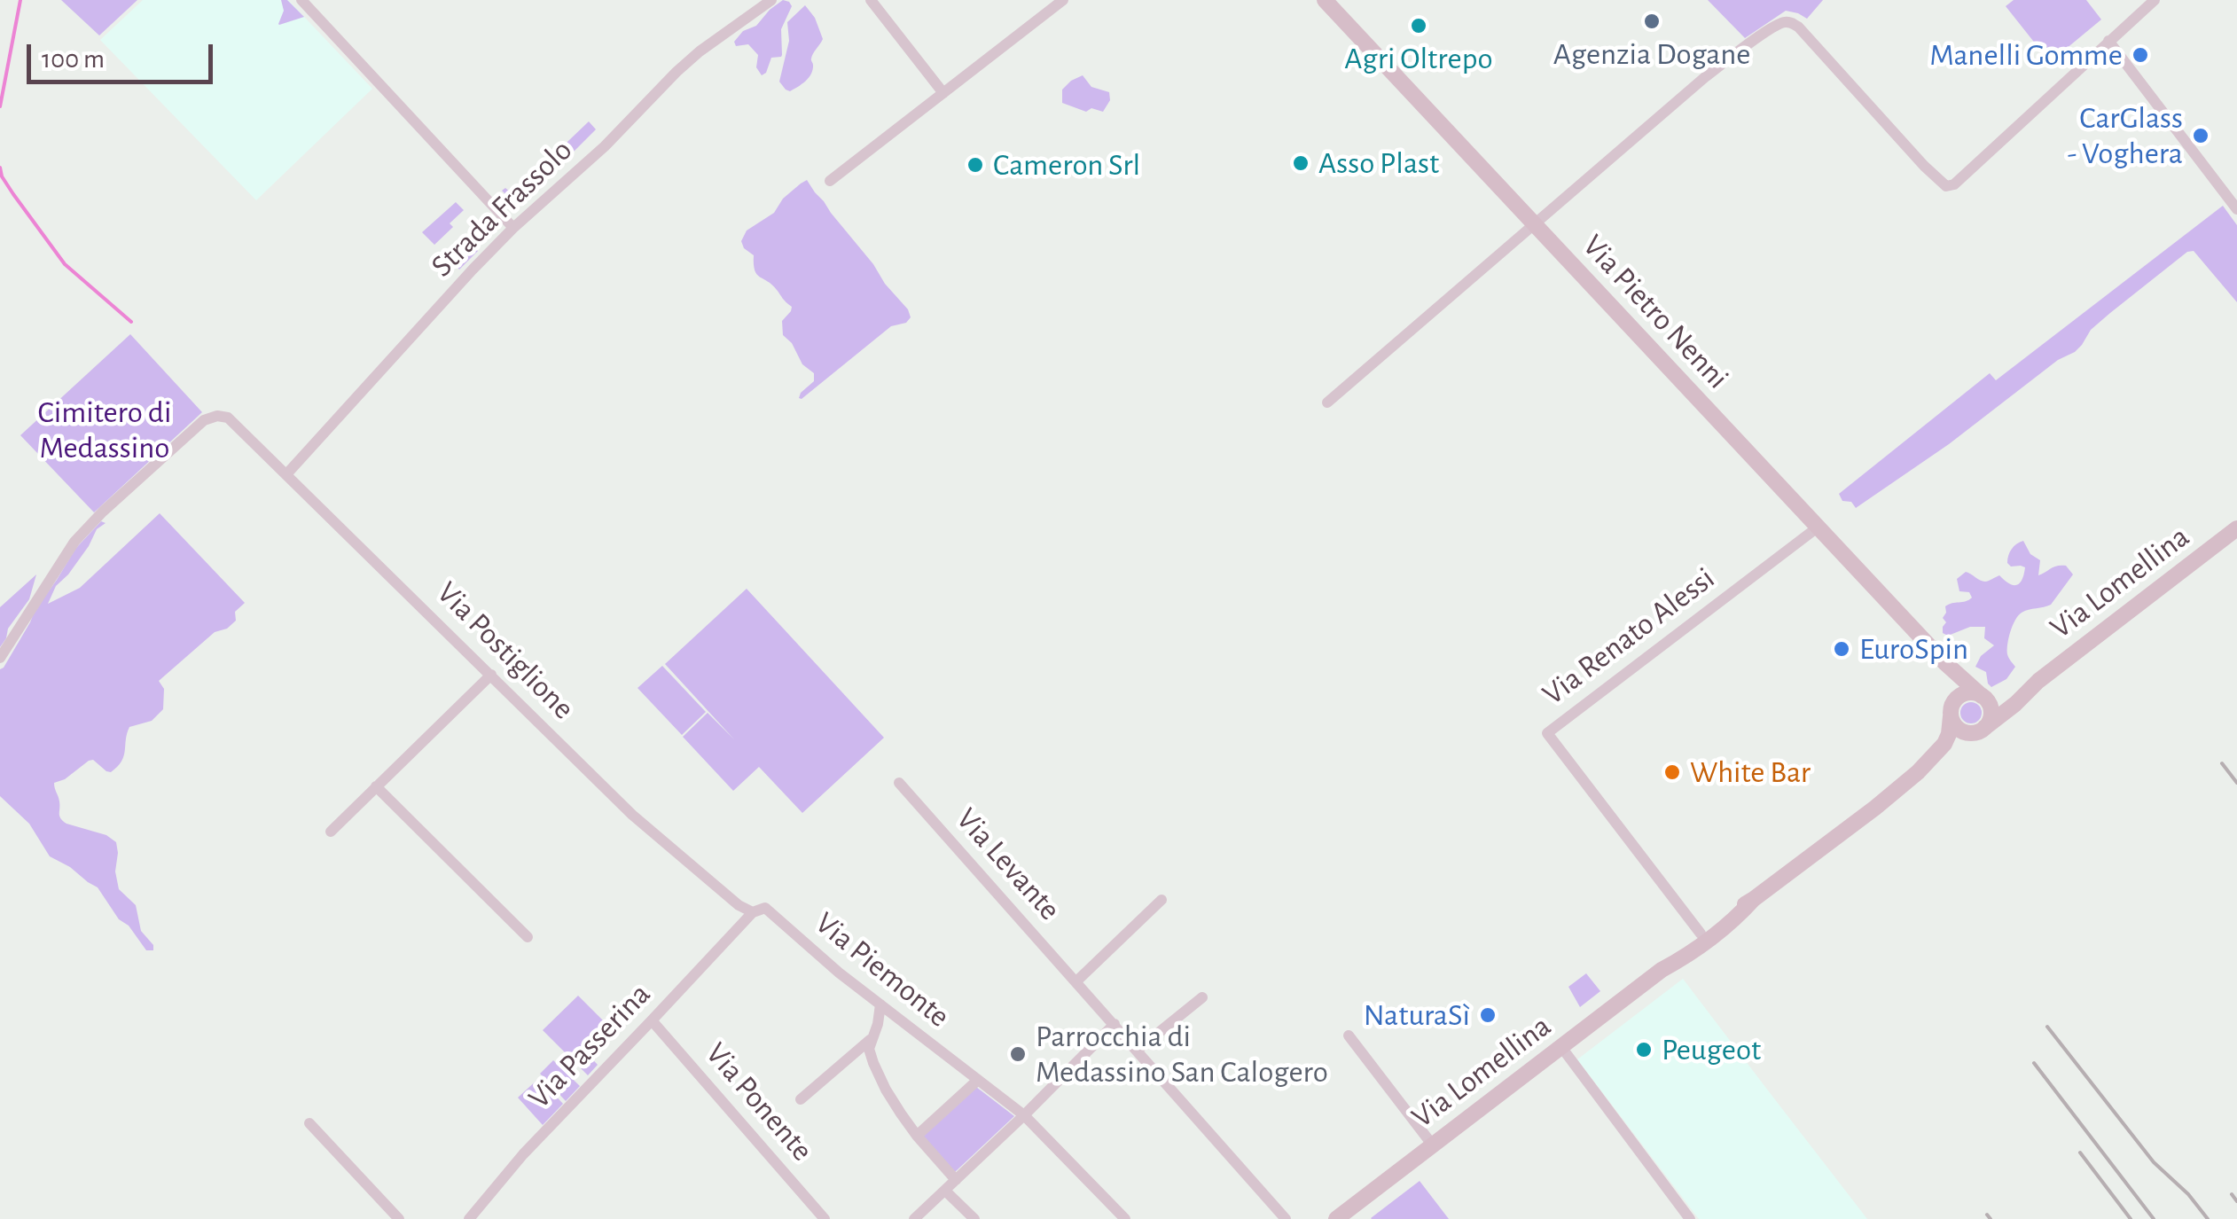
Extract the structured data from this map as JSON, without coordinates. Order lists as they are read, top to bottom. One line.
{"streets":{"main road":["Via Pietro Nenni","Via Lomellina"],"street":["Strada Frassolo","Via Renato Alessi","Via Postiglione","Via Levante","Via Piemonte","Via Passerina","Via Ponente"]},"crossings":[["Strada Frassolo","Via Postiglione"],["Via Pietro Nenni","Via Lomellina"],["Via Pietro Nenni","Via Renato Alessi"],["Via Lomellina","Via Renato Alessi"],["Via Postiglione","Via Piemonte"],["Via Postiglione","Via Passerina"],["Via Piemonte","Via Passerina"],["Via Passerina","Via Ponente"]],"parks":["Cimitero di Medassino"],"places":["Agenzia Dogane","Agri Oltrepo","Manelli Gomme","CarGlass - Voghera","Asso Plast","Cameron Srl","EuroSpin","White Bar","NaturaSì","Peugeot","Parrocchia di Medassino San Calogero"],"scale_bar":"100 m"}
